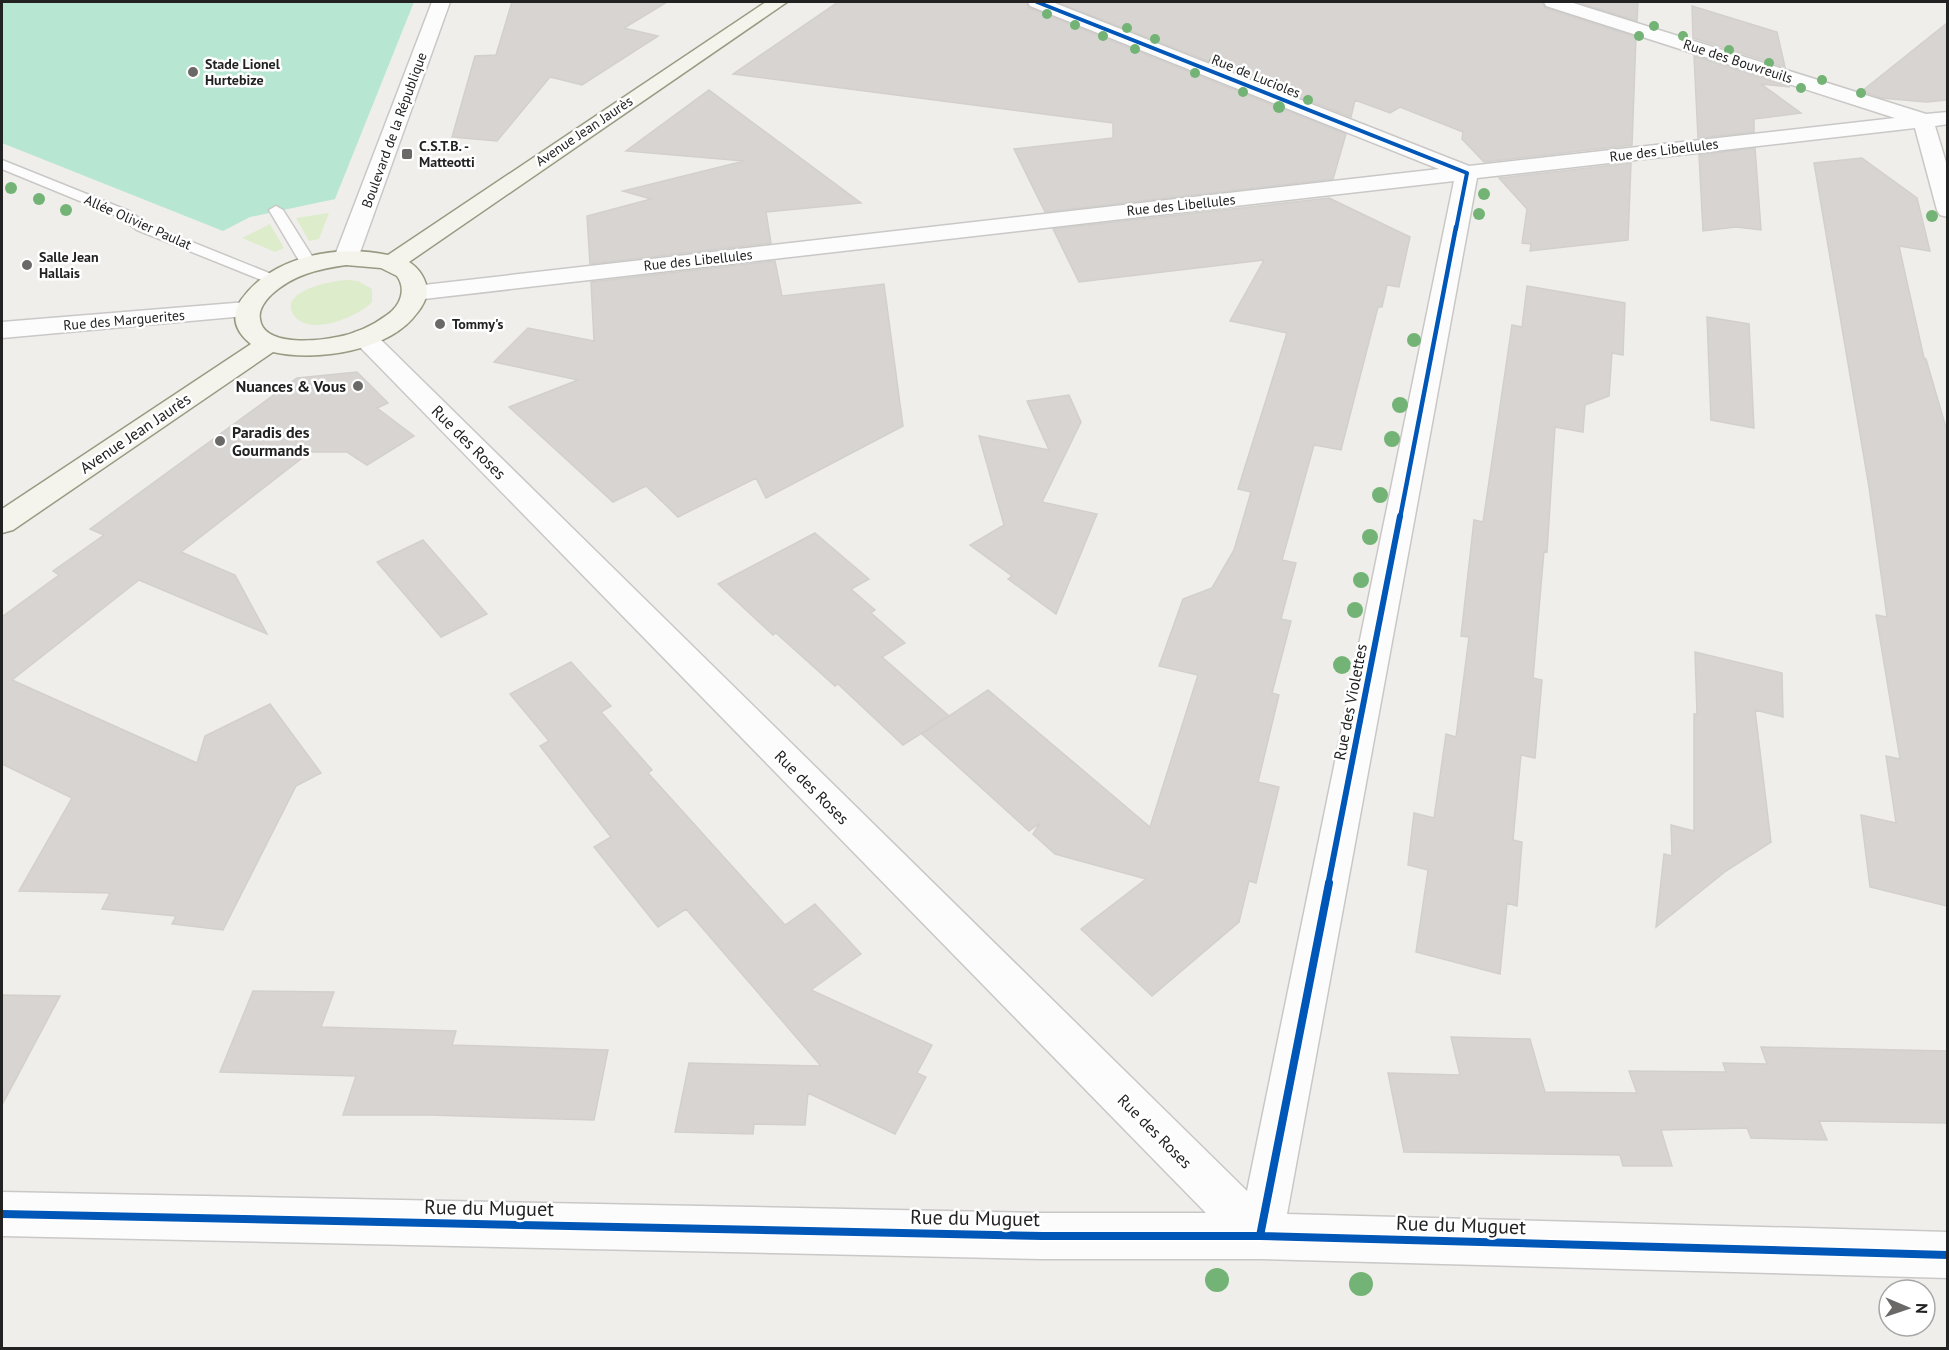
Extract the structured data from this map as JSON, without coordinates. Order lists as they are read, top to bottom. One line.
{"streets":{"main road":["Avenue Jean Jaurès"],"street":["Rue des Bouvreuils","Rue de Lucioles","Boulevard de la République","Rue des Libellules","Rue des Marguerites","Rue des Roses","Rue des Violettes","Rue du Muguet"],"lane":["Allée Olivier Paulat"]},"crossings":[["Rue des Bouvreuils","Rue des Libellules"],["Rue de Lucioles","Rue des Libellules"],["Rue de Lucioles","Rue des Violettes"],["Rue des Libellules","Rue des Violettes"],["Rue des Roses","Rue des Violettes"],["Rue des Roses","Rue du Muguet"],["Rue des Violettes","Rue du Muguet"]],"places":{"other":["Stade Lionel Hurtebize","Salle Jean Hallais","Tommy's","Nuances & Vous","Paradis des Gourmands"],"transit":["C.S.T.B. - Matteotti"]},"north":"right"}
